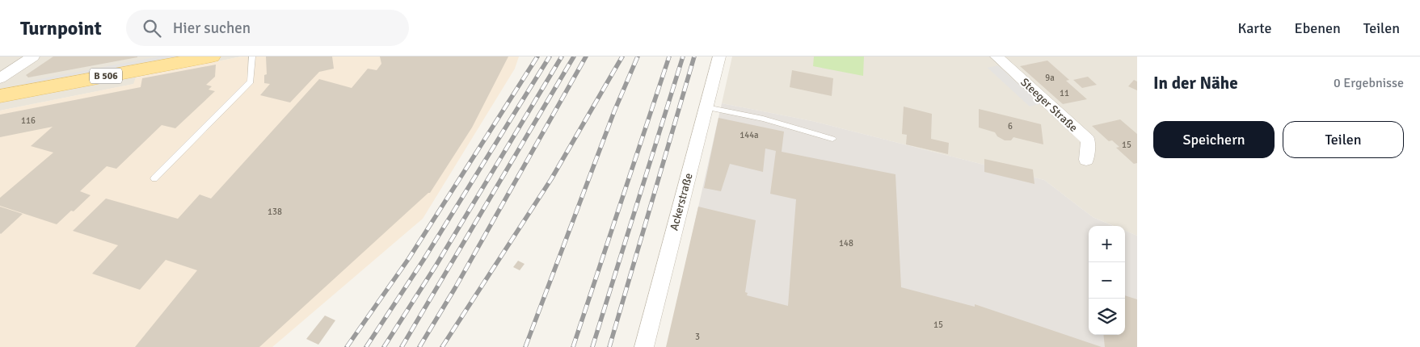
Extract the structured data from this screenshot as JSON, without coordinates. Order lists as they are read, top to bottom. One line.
{"streets":{"main road":["B 506"],"street":["Steeger Straße","Ackerstraße"]},"house_numbers":["9a","11","116","6","144a","15","138","148","15","3"],"page":{"header":"Turnpoint","search":"Hier suchen","nav":["Karte","Ebenen","Teilen"],"heading":["In der Nähe","0 Ergebnisse"],"buttons":["Speichern","Teilen"],"map_buttons":["+","−"]}}
